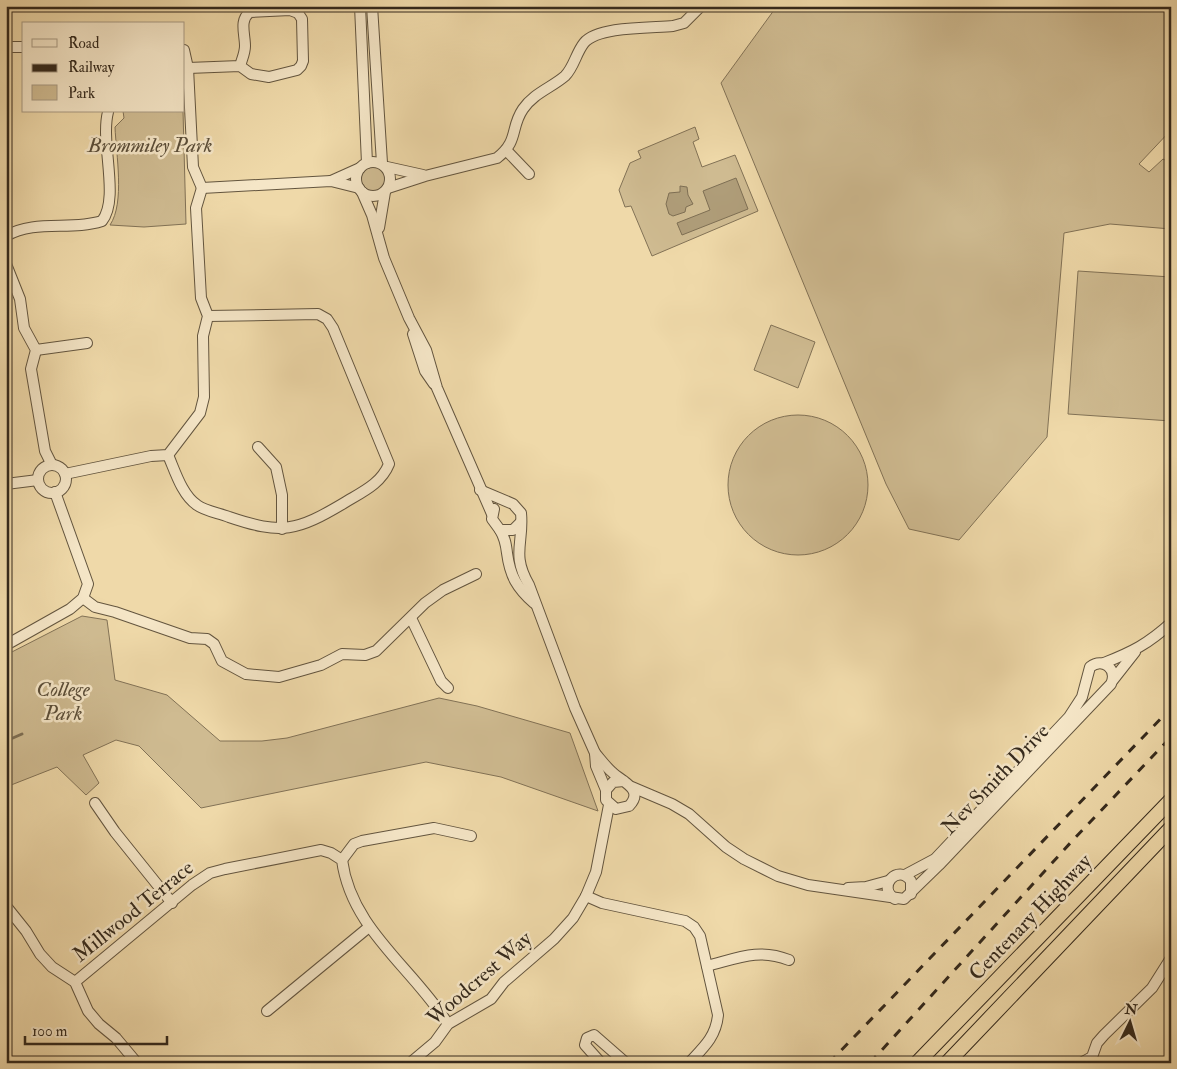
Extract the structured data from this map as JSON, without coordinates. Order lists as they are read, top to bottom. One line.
{"streets":{"highway":["Centenary Highway"],"street":["Nev Smith Drive","Millwood Terrace","Woodcrest Way"]},"parks":["Brommiley Park","College Park"],"legend":["Road","Railway","Park"],"scale_bar":"100 m","north":"top"}
